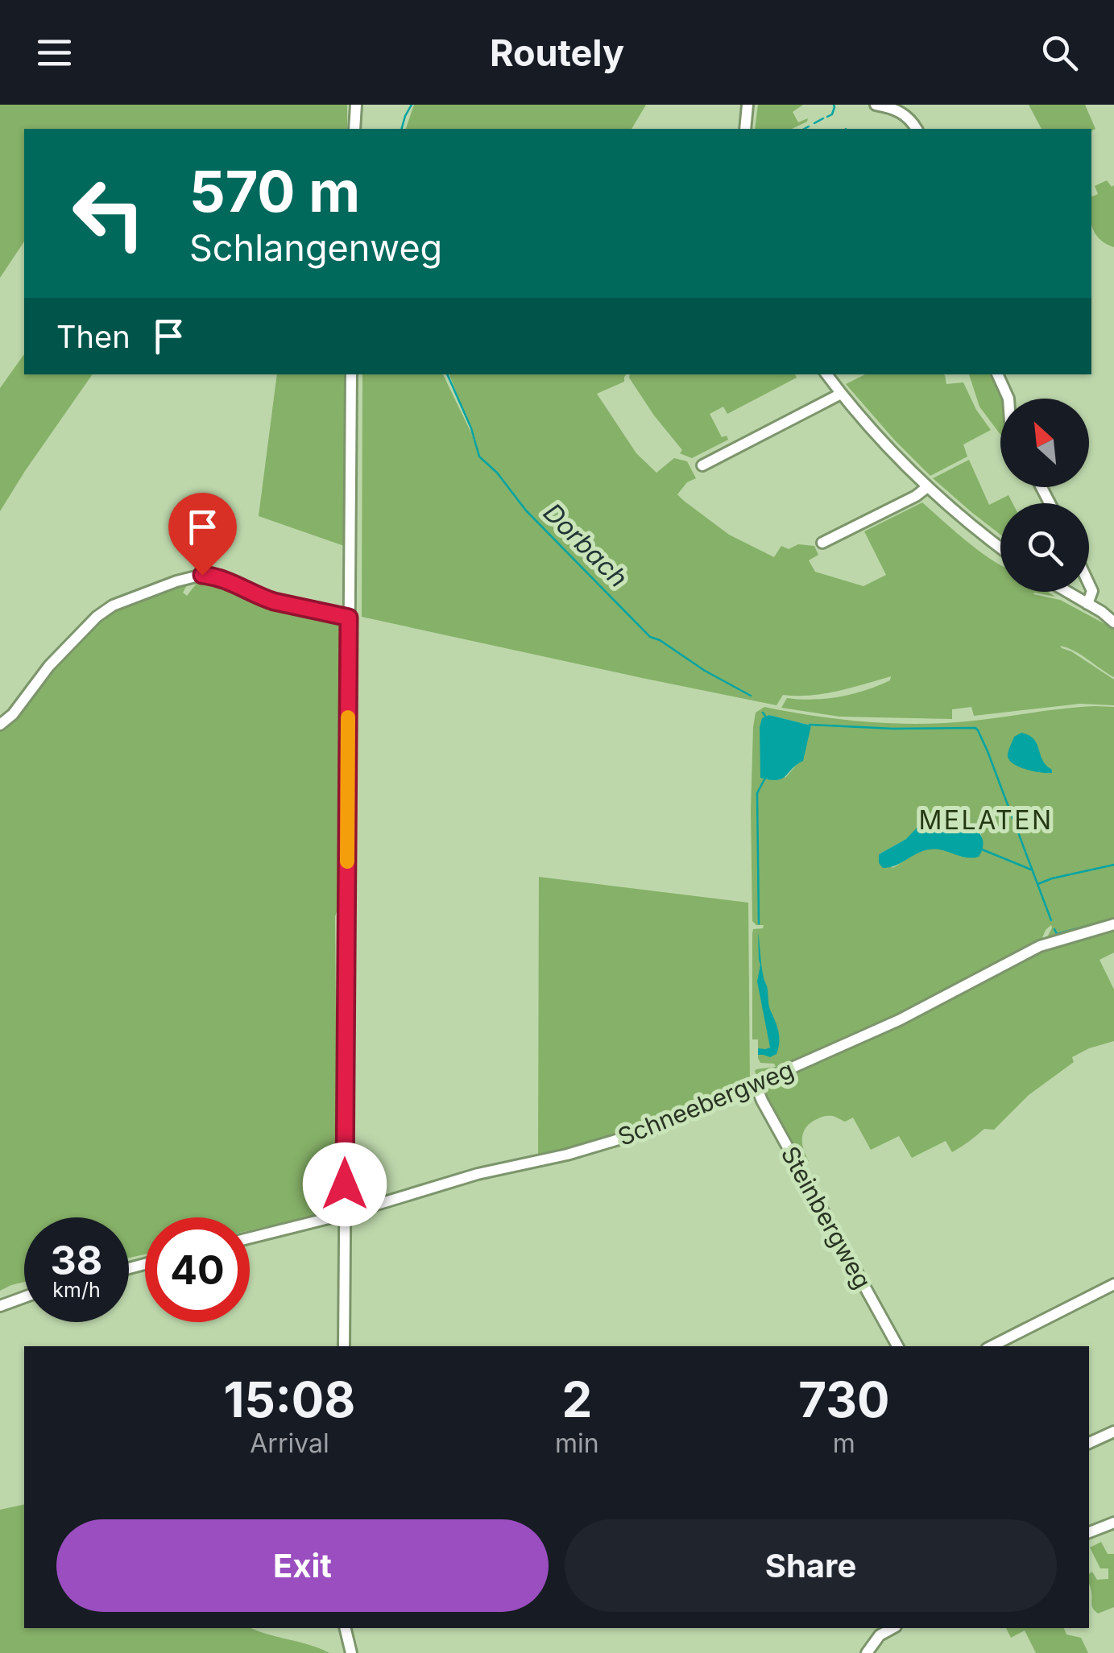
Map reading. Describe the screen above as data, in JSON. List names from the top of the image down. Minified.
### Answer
{"streets":{"street":["Schneebergweg","Steinbergweg"]},"crossings":[["Schneebergweg","Steinbergweg"]],"districts":["MELATEN"],"water":["Dorbach"],"north":"top left","page":{"header":"Routely","turn":["570 m","Schlangenweg"],"then":"Then","speed":"38 km/h","limit":"40","eta":["15:08","Arrival","2","min","730","m"],"buttons":["Exit","Share"]}}
